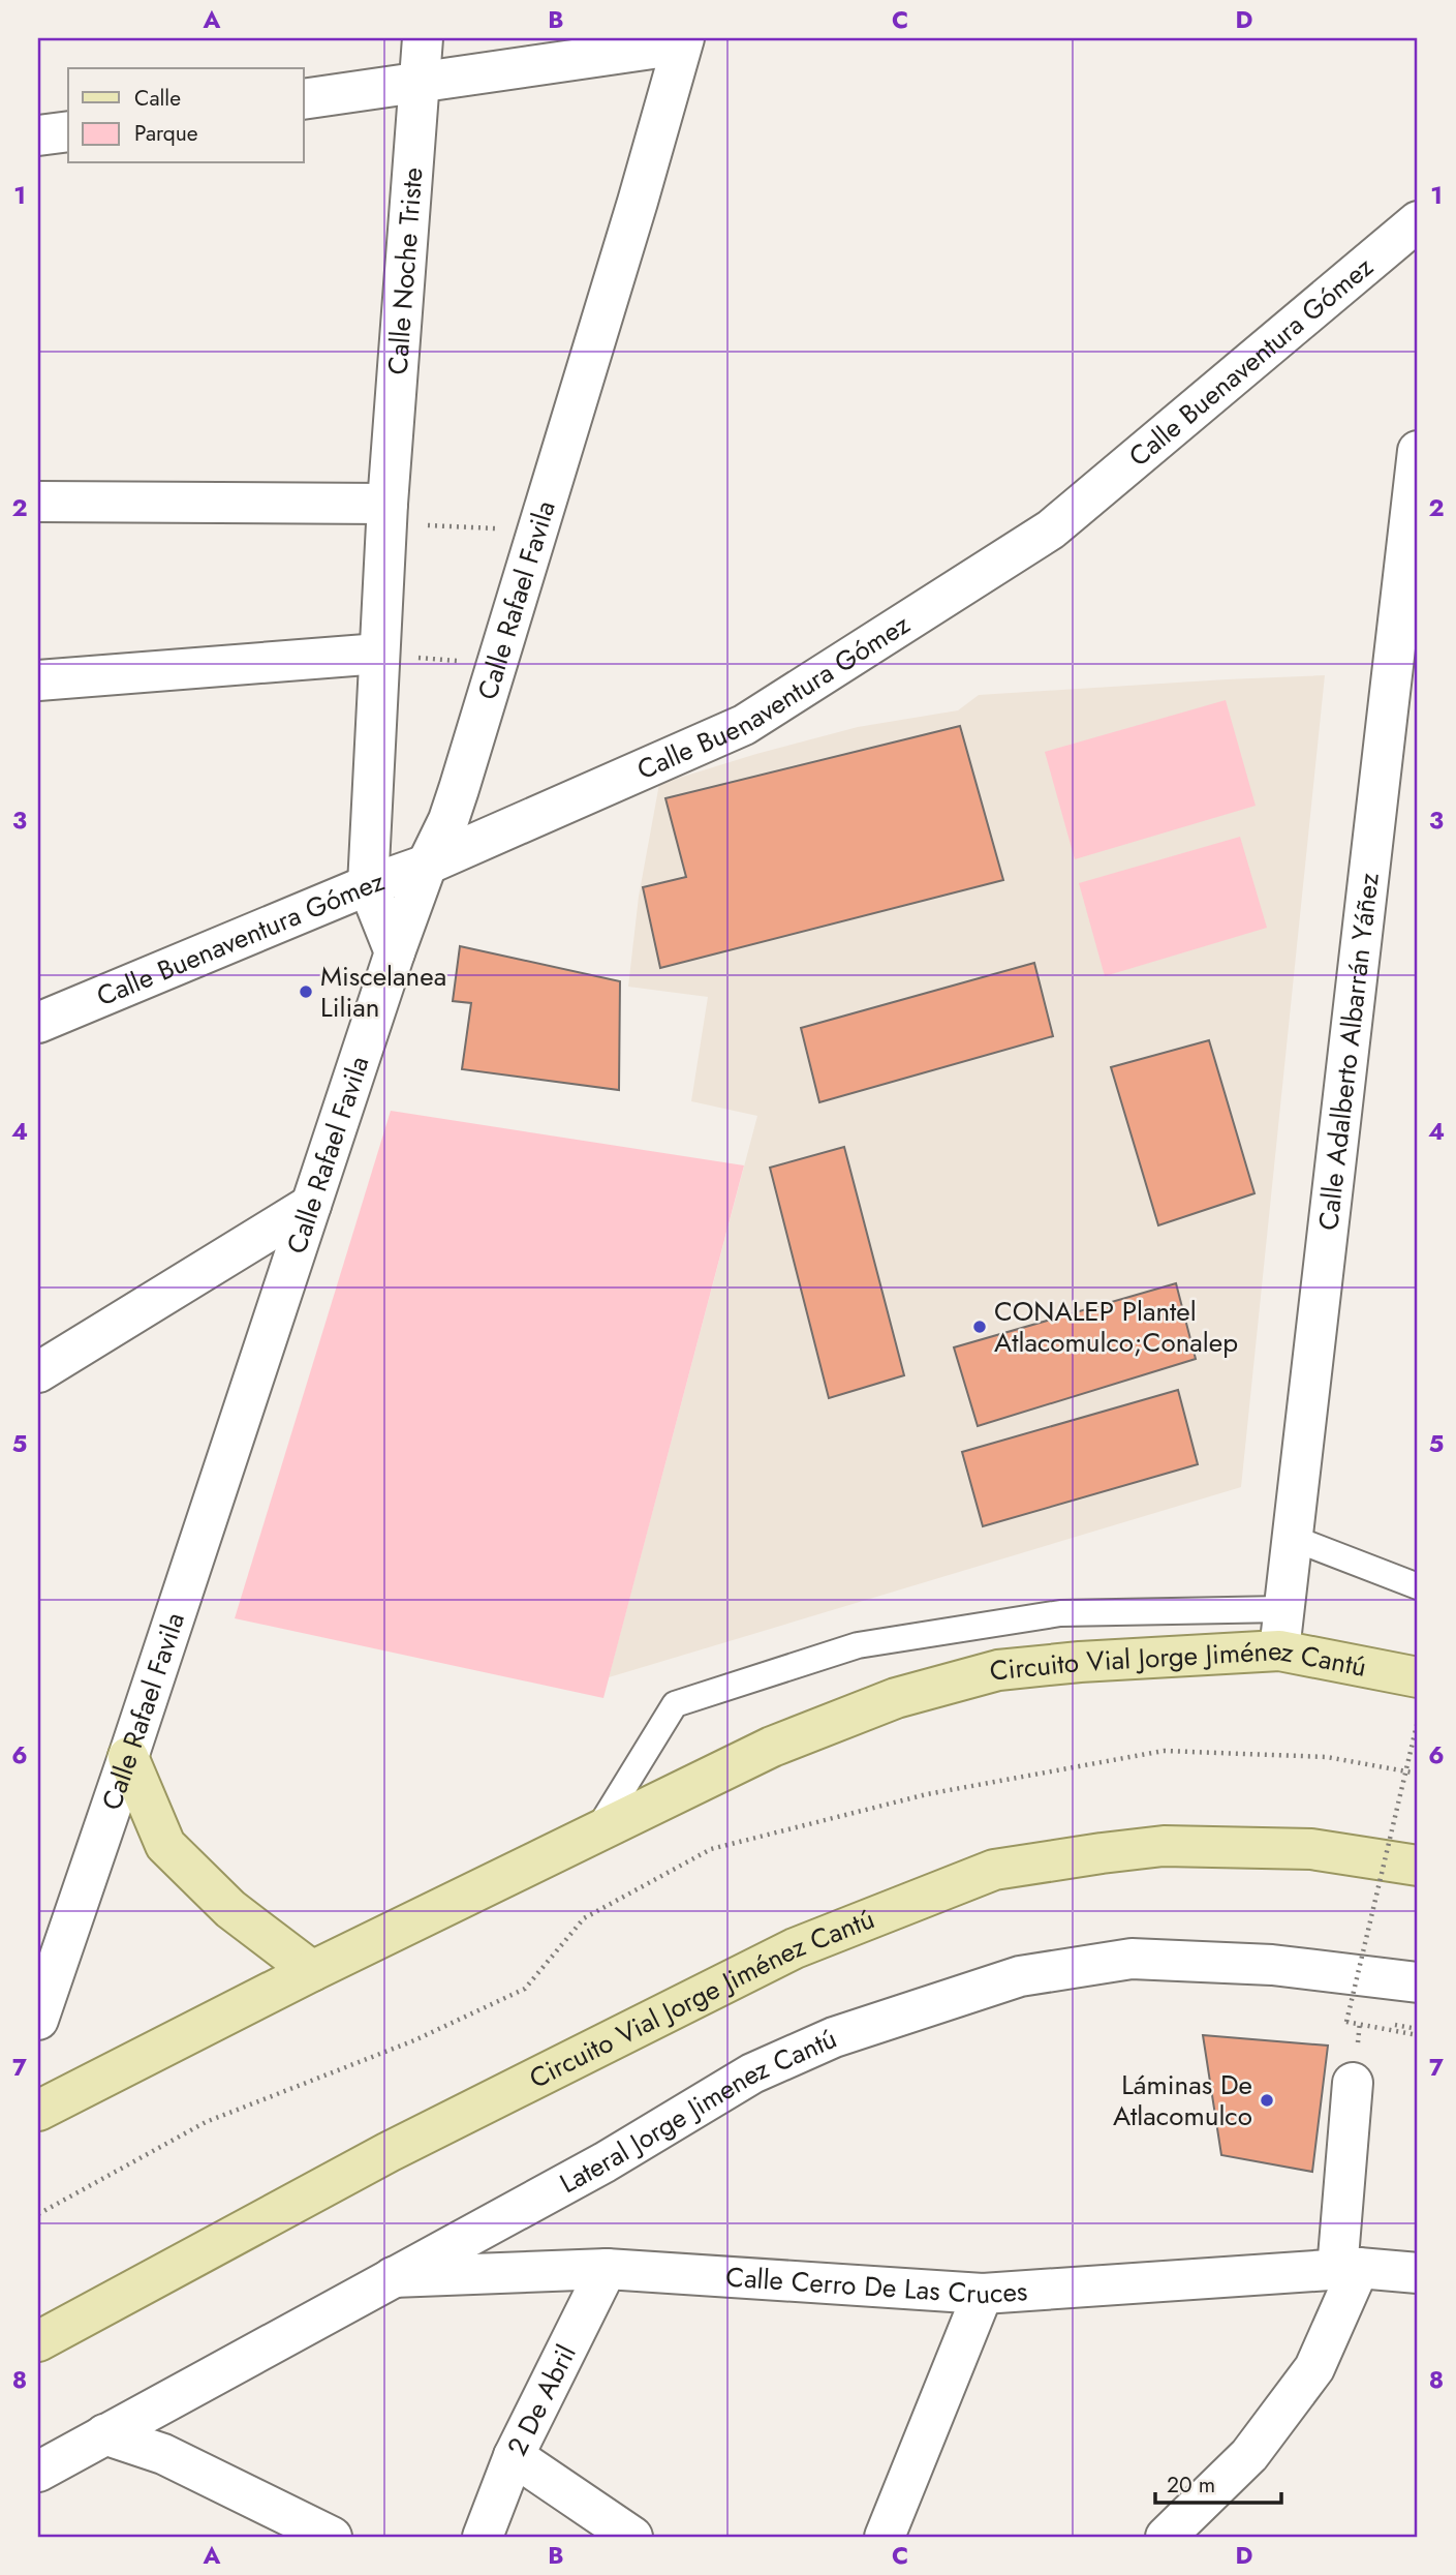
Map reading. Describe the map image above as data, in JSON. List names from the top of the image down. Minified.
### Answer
{"streets":{"main road":["Circuito Vial Jorge Jiménez Cantú"],"street":["Calle Noche Triste","Calle Buenaventura Gómez","Calle Rafael Favila","Calle Adalberto Albarrán Yáñez","Lateral Jorge Jimenez Cantú","Calle Cerro De Las Cruces","2 De Abril"]},"crossings":[["Calle Noche Triste","Calle Buenaventura Gómez"],["Calle Noche Triste","Calle Rafael Favila"],["Calle Buenaventura Gómez","Calle Rafael Favila"],["Calle Adalberto Albarrán Yáñez","Circuito Vial Jorge Jiménez Cantú"],["Lateral Jorge Jimenez Cantú","Calle Cerro De Las Cruces"],["Calle Cerro De Las Cruces","2 De Abril"]],"places":["Miscelanea Lilian","CONALEP Plantel Atlacomulco;Conalep","Láminas De Atlacomulco"],"legend":["Calle","Parque"],"scale_bar":"20 m","grid":{"columns":["A","B","C","D"],"rows":["1","2","3","4","5","6","7","8"]}}
